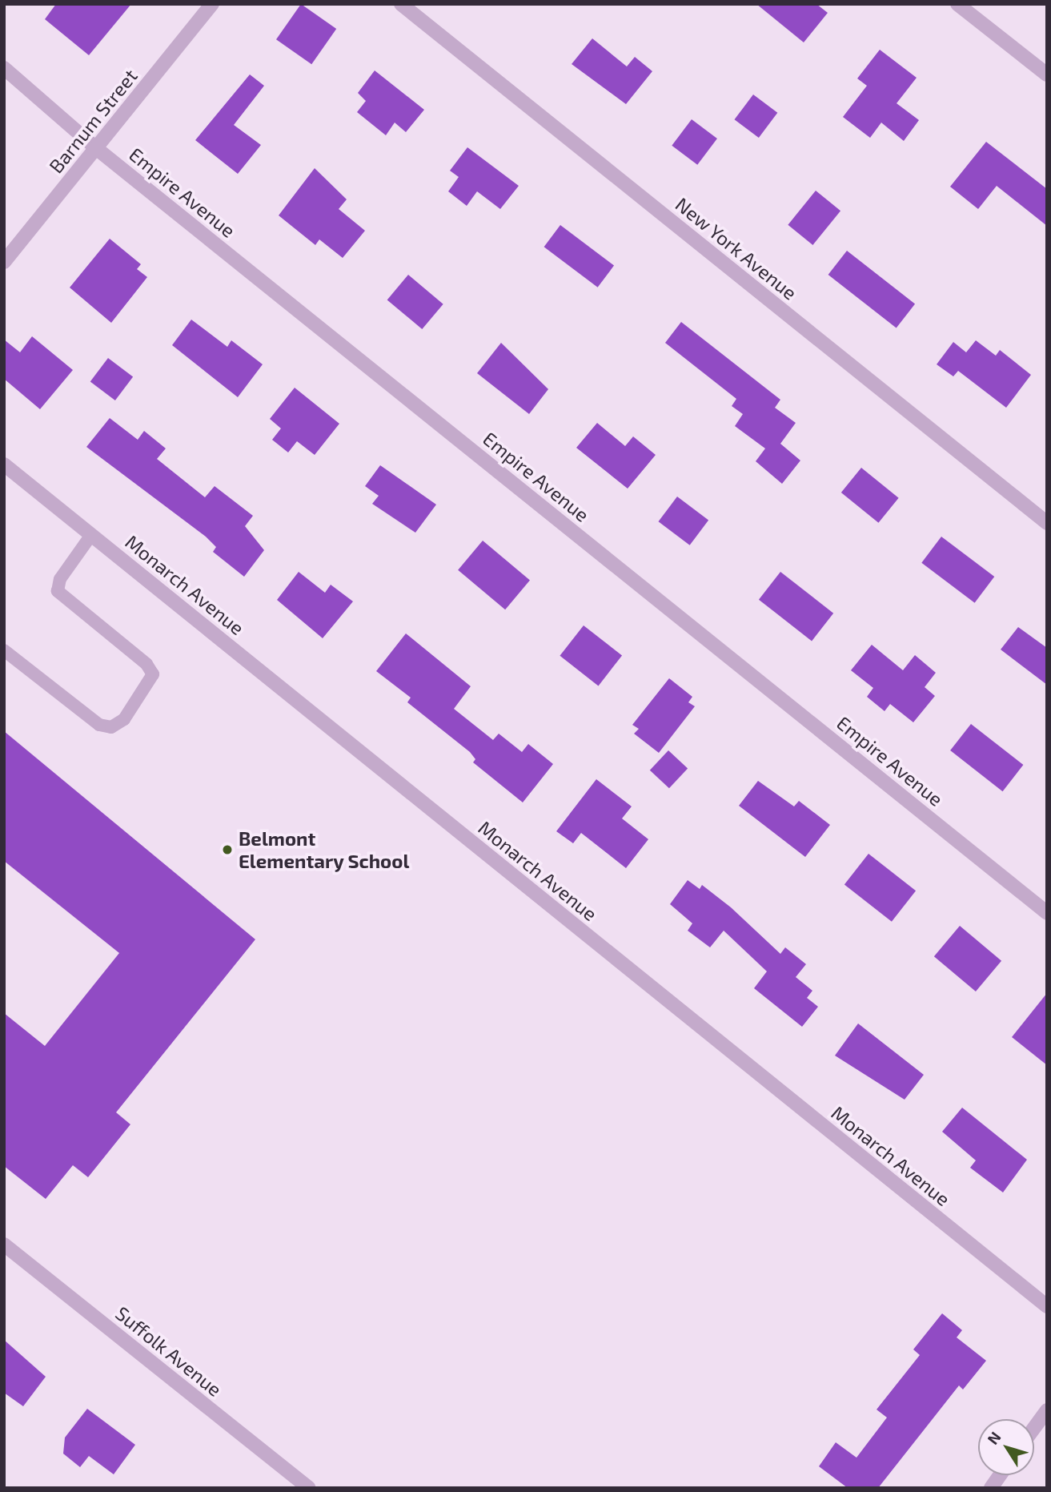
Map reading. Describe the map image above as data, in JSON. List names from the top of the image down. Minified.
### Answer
{"streets":{"street":["Barnum Street","Empire Avenue","New York Avenue","Monarch Avenue","Suffolk Avenue"]},"crossings":[["Barnum Street","Empire Avenue"]],"places":["Belmont Elementary School"],"north":"top left"}
